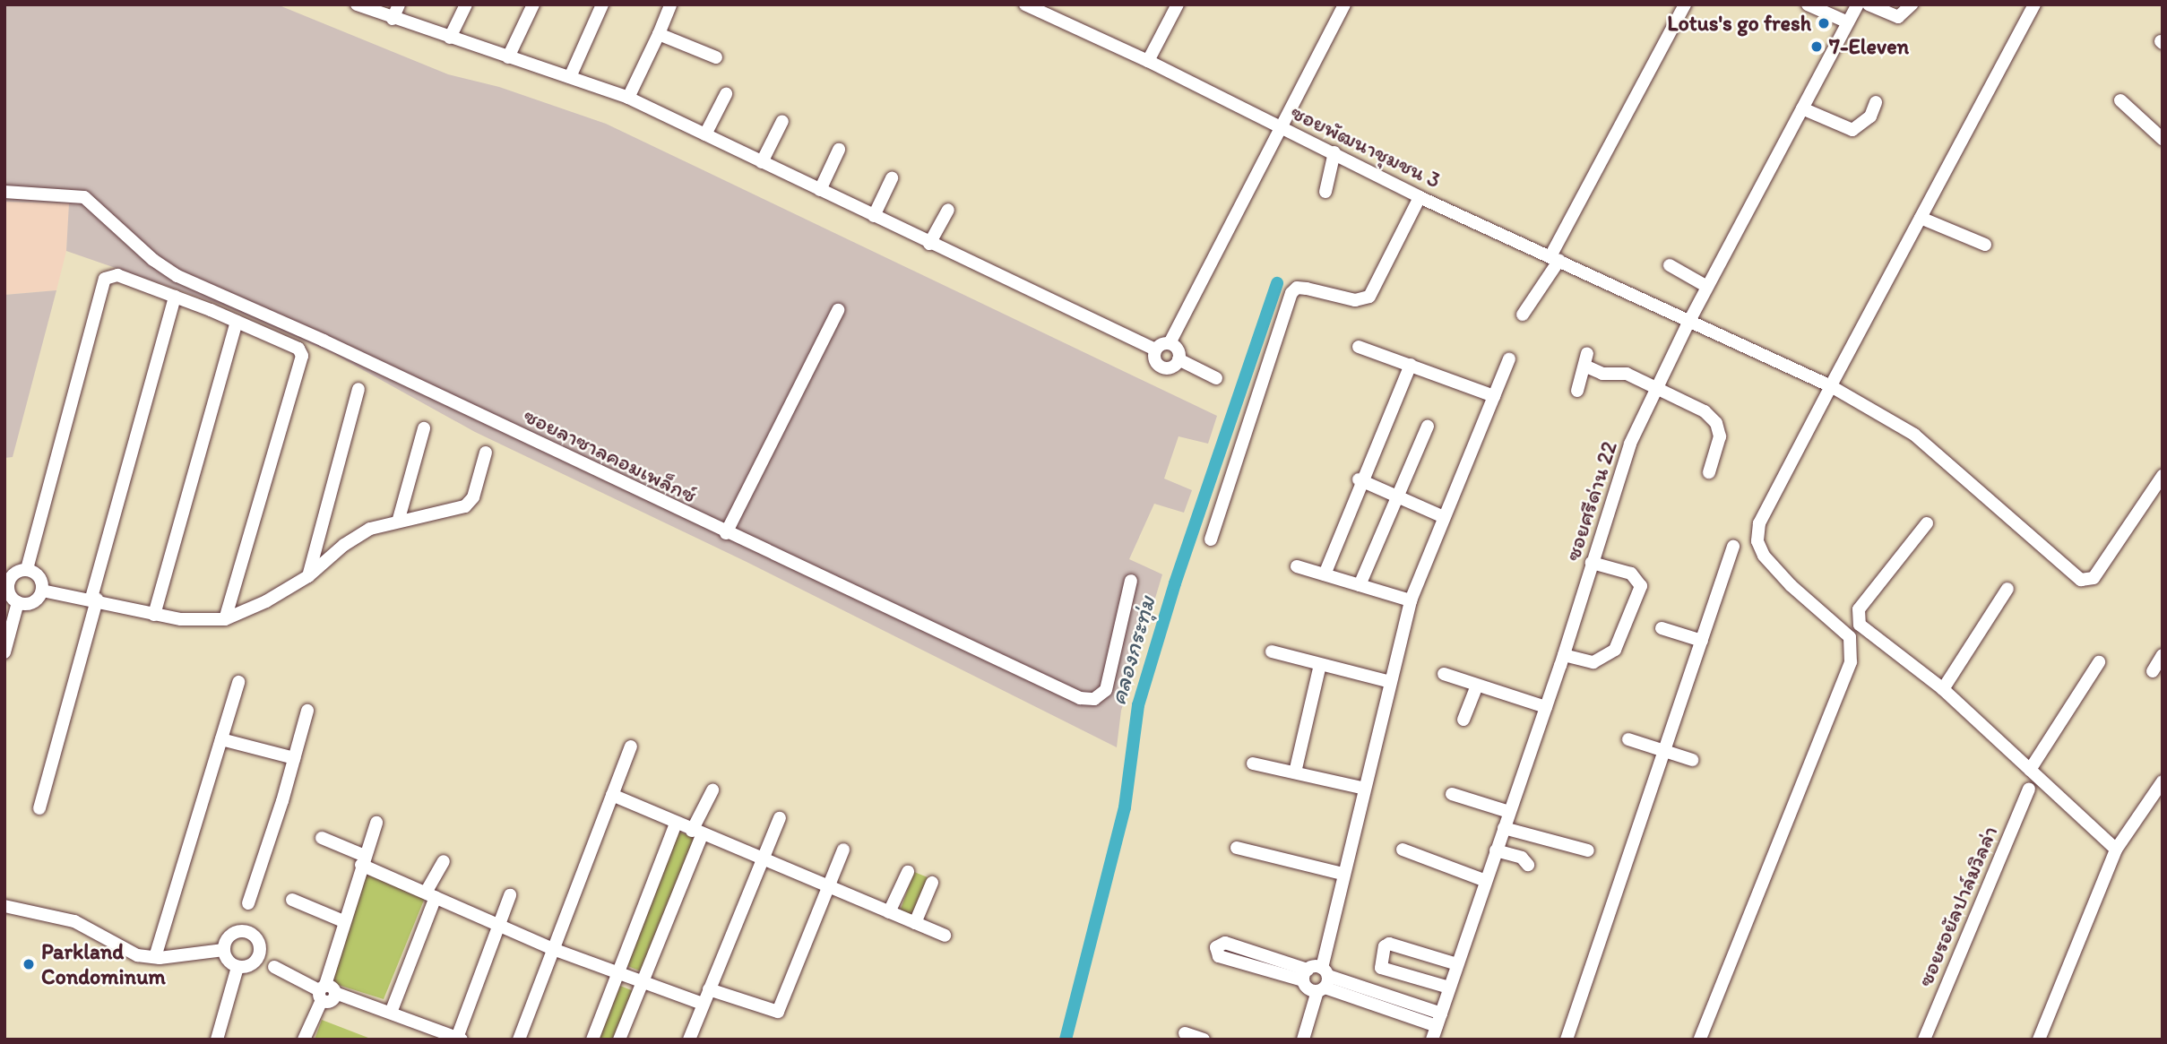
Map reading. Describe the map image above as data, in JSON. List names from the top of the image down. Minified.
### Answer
{"streets":{"street":["ซอยพัฒนาชุมชน 3","ซอยลาซาลคอมเพล็กซ์","ซอยศรีด่าน 22","ซอยรอยัลปาล์มวิลล่า"]},"crossings":[["ซอยพัฒนาชุมชน 3","ซอยศรีด่าน 22"]],"water":["คลองกระทุ่ม"],"places":["Lotus's go fresh","7-Eleven","Parkland Condominum"]}
